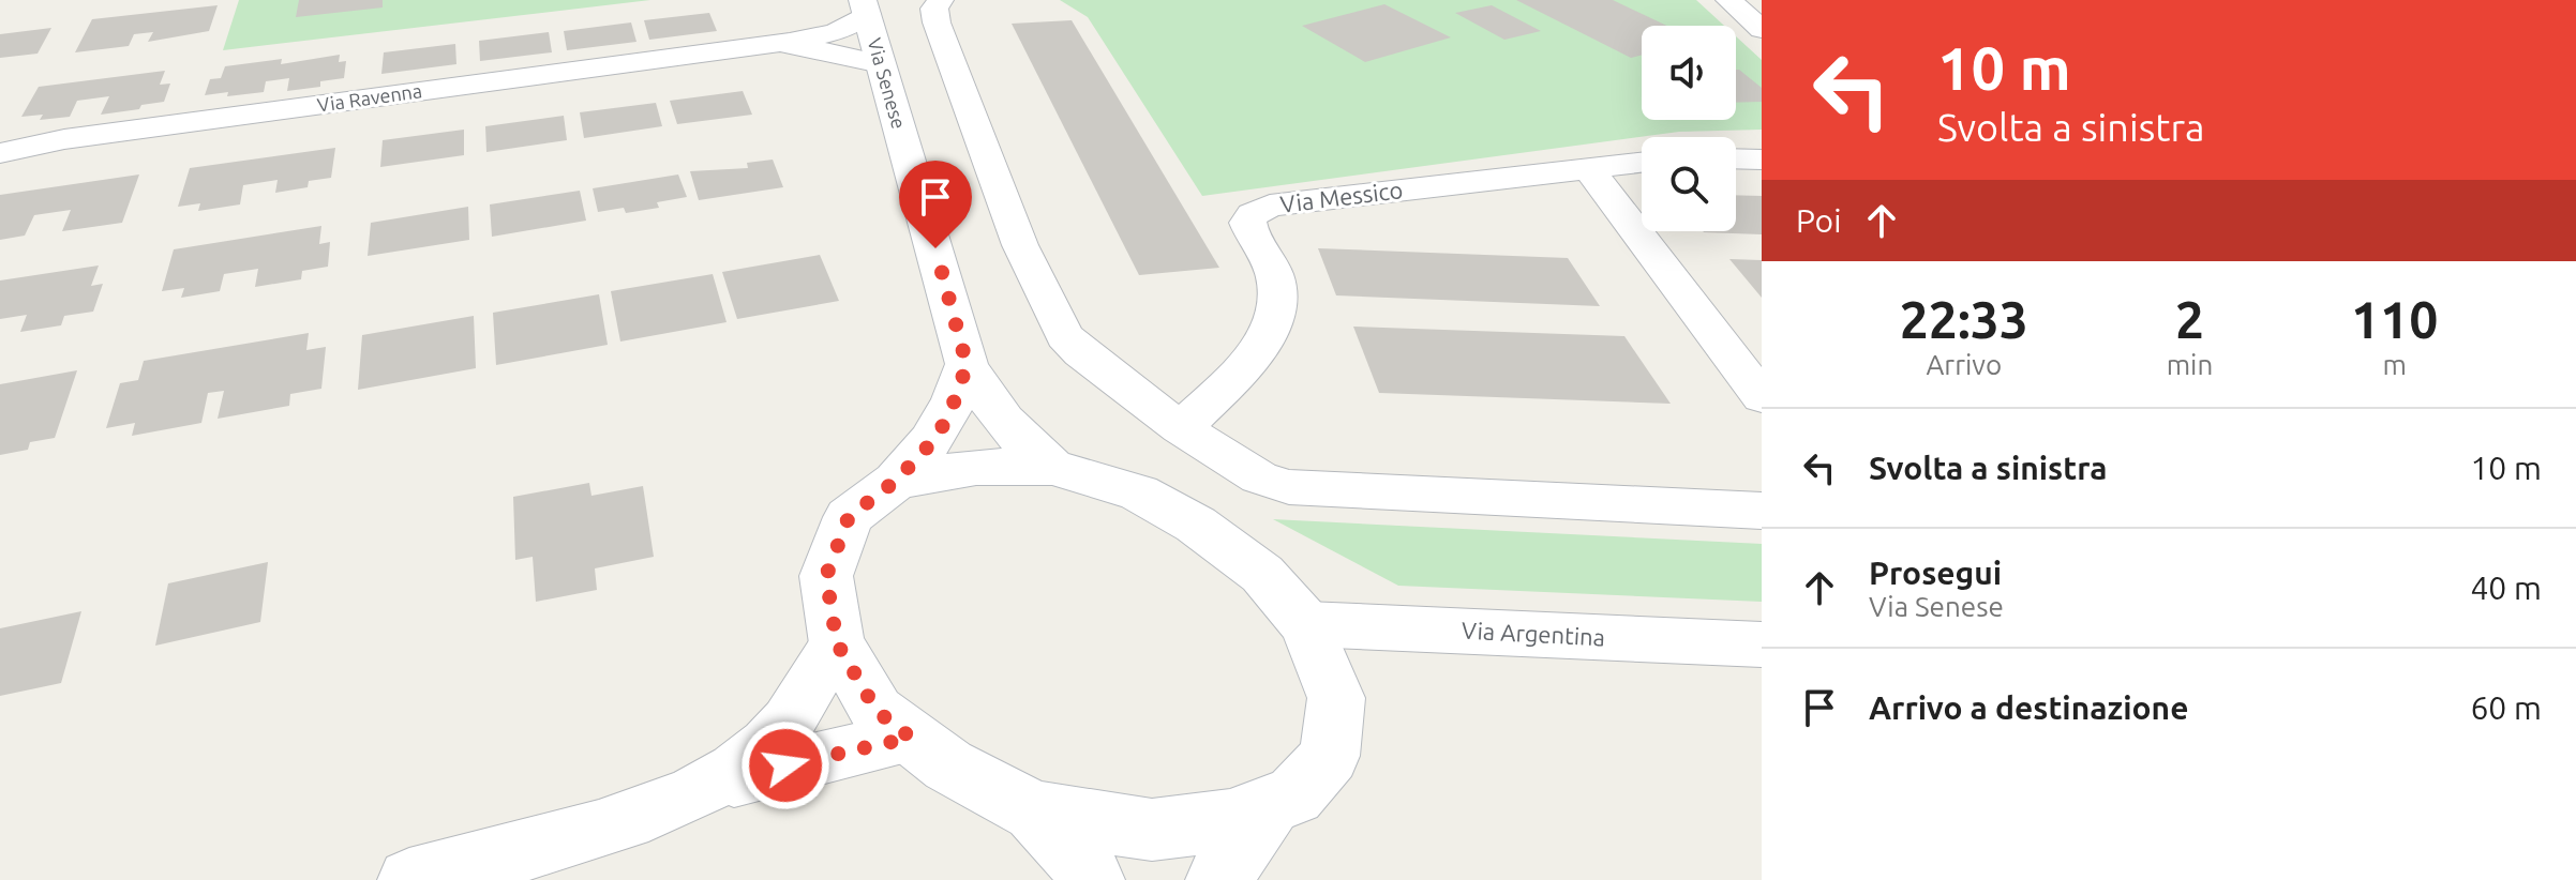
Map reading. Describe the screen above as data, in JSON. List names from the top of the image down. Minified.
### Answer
{"streets":{"main road":["Via Senese"],"street":["Via Ravenna","Via Messico","Via Argentina"]},"crossings":[["Via Senese","Via Ravenna"]],"page":{"turn":["10 m","Svolta a sinistra"],"then":"Poi","eta":["22:33","Arrivo","2","min","110","m"],"list":[{"name":"Svolta a sinistra","value":"10 m"},{"name":"Prosegui","note":"Via Senese","value":"40 m"},{"name":"Arrivo a destinazione","value":"60 m"}]}}
